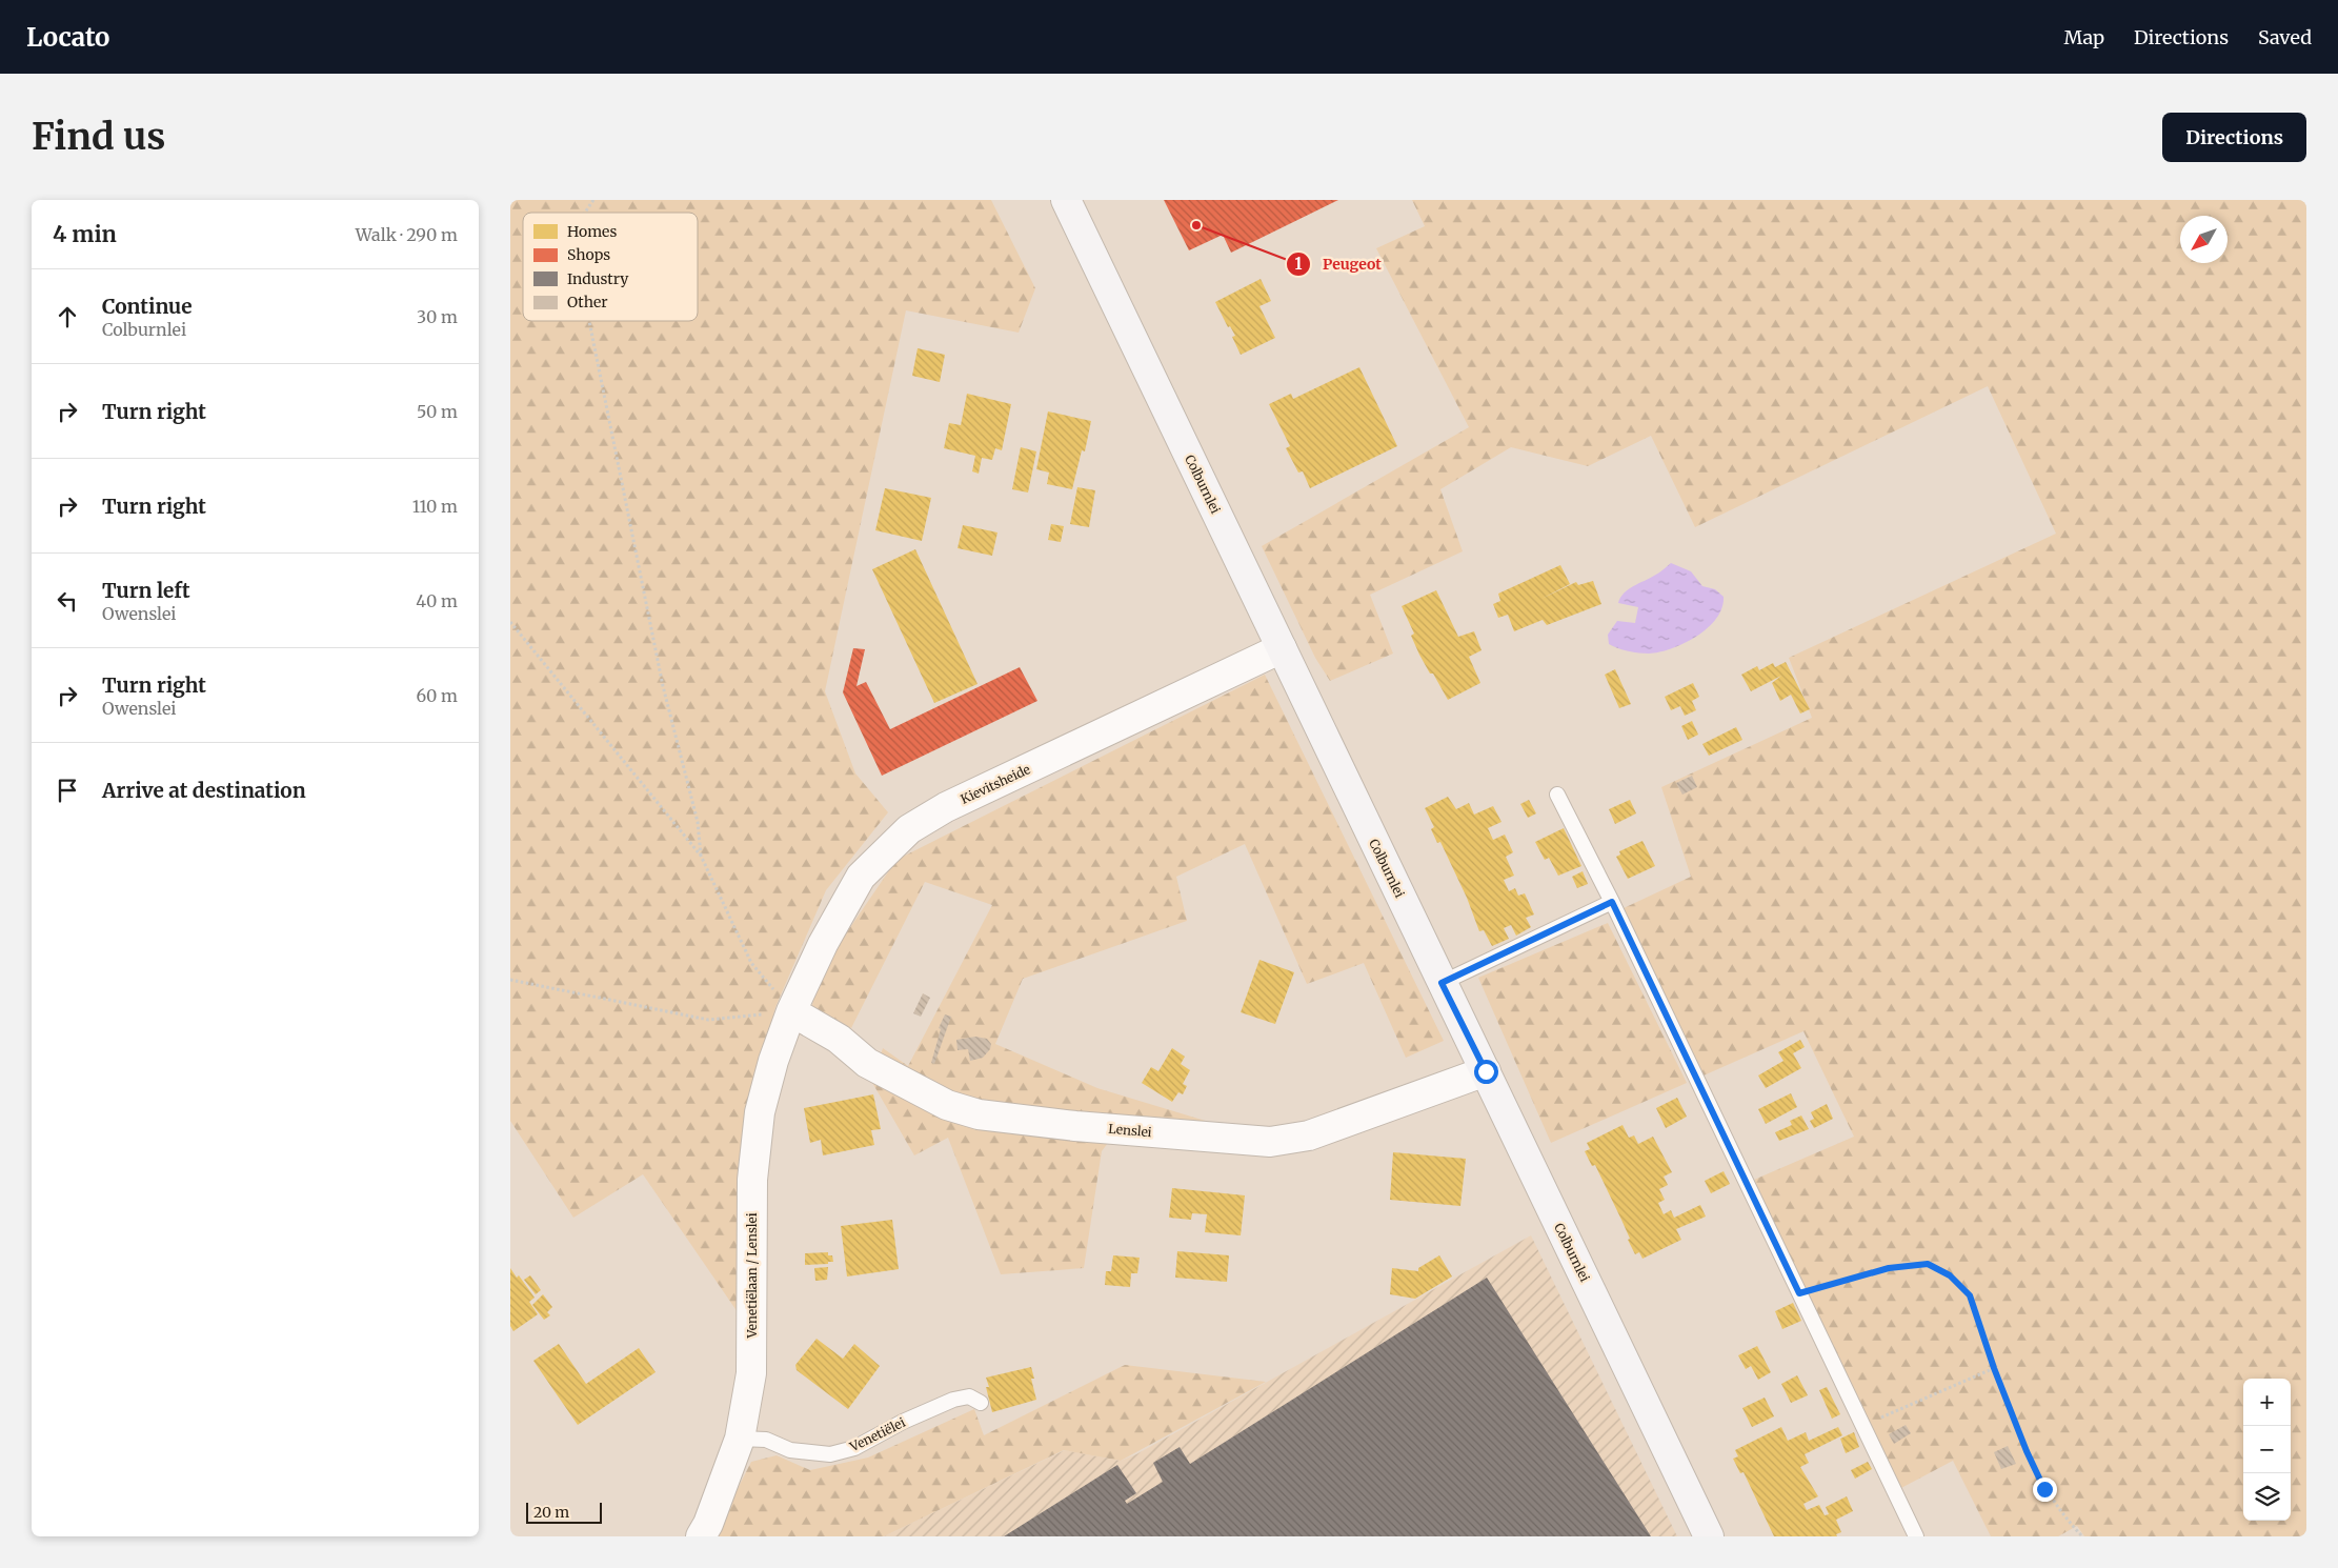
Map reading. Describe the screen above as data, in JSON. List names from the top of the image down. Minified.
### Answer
{"streets":{"street":["Colburnlei","Kievitsheide","Lenslei","Venetiëlaan / Lenslei"],"lane":["Venetiëlei"]},"crossings":[["Colburnlei","Kievitsheide"],["Colburnlei","Lenslei"],["Kievitsheide","Lenslei"],["Kievitsheide","Venetiëlaan / Lenslei"],["Lenslei","Venetiëlaan / Lenslei"],["Venetiëlaan / Lenslei","Venetiëlei"]],"places":["Peugeot"],"legend":["Homes","Shops","Industry","Other"],"scale_bar":"20 m","north":"bottom left","page":{"header":"Locato","nav":["Map","Directions","Saved"],"buttons":"Directions","title":"Find us","heading":["4 min","Walk · 290 m"],"list":[["Continue","Colburnlei","30 m"],["Turn right","50 m"],["Turn right","110 m"],["Turn left","Owenslei","40 m"],["Turn right","Owenslei","60 m"],"Arrive at destination"],"map_buttons":["+","−"],"scale":"20 m"}}
